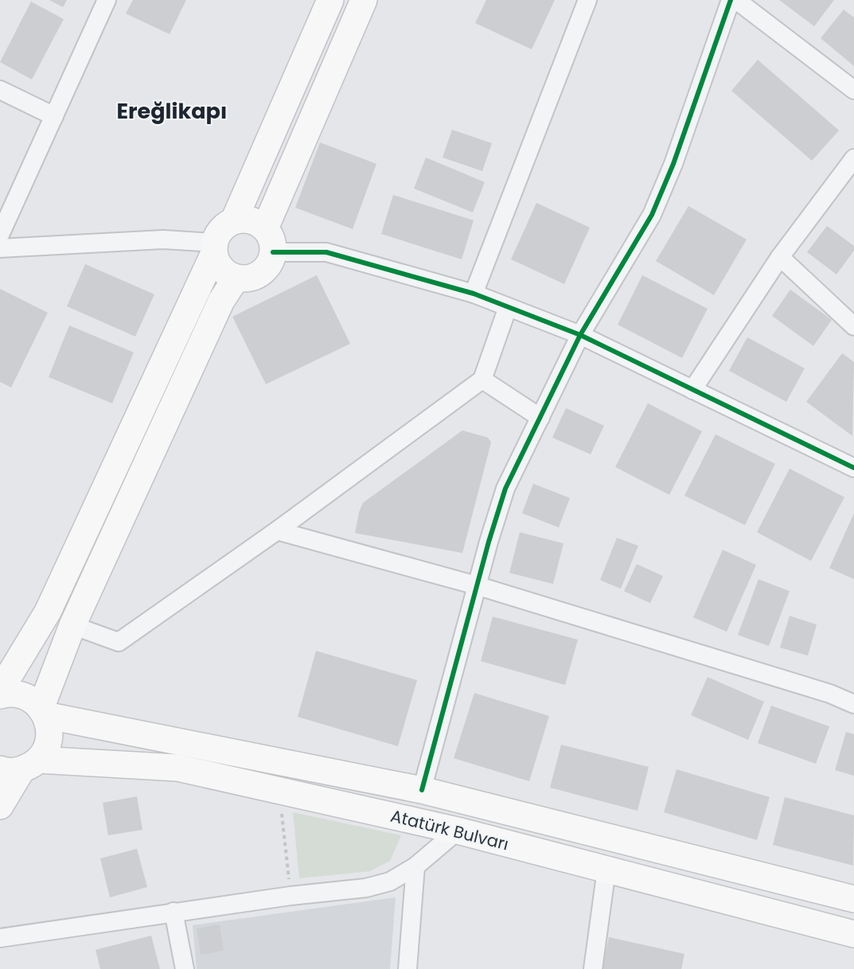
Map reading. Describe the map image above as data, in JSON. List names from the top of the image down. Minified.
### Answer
{"streets":{"main road":["Atatürk Bulvarı"]},"districts":["Ereğlikapı"]}
